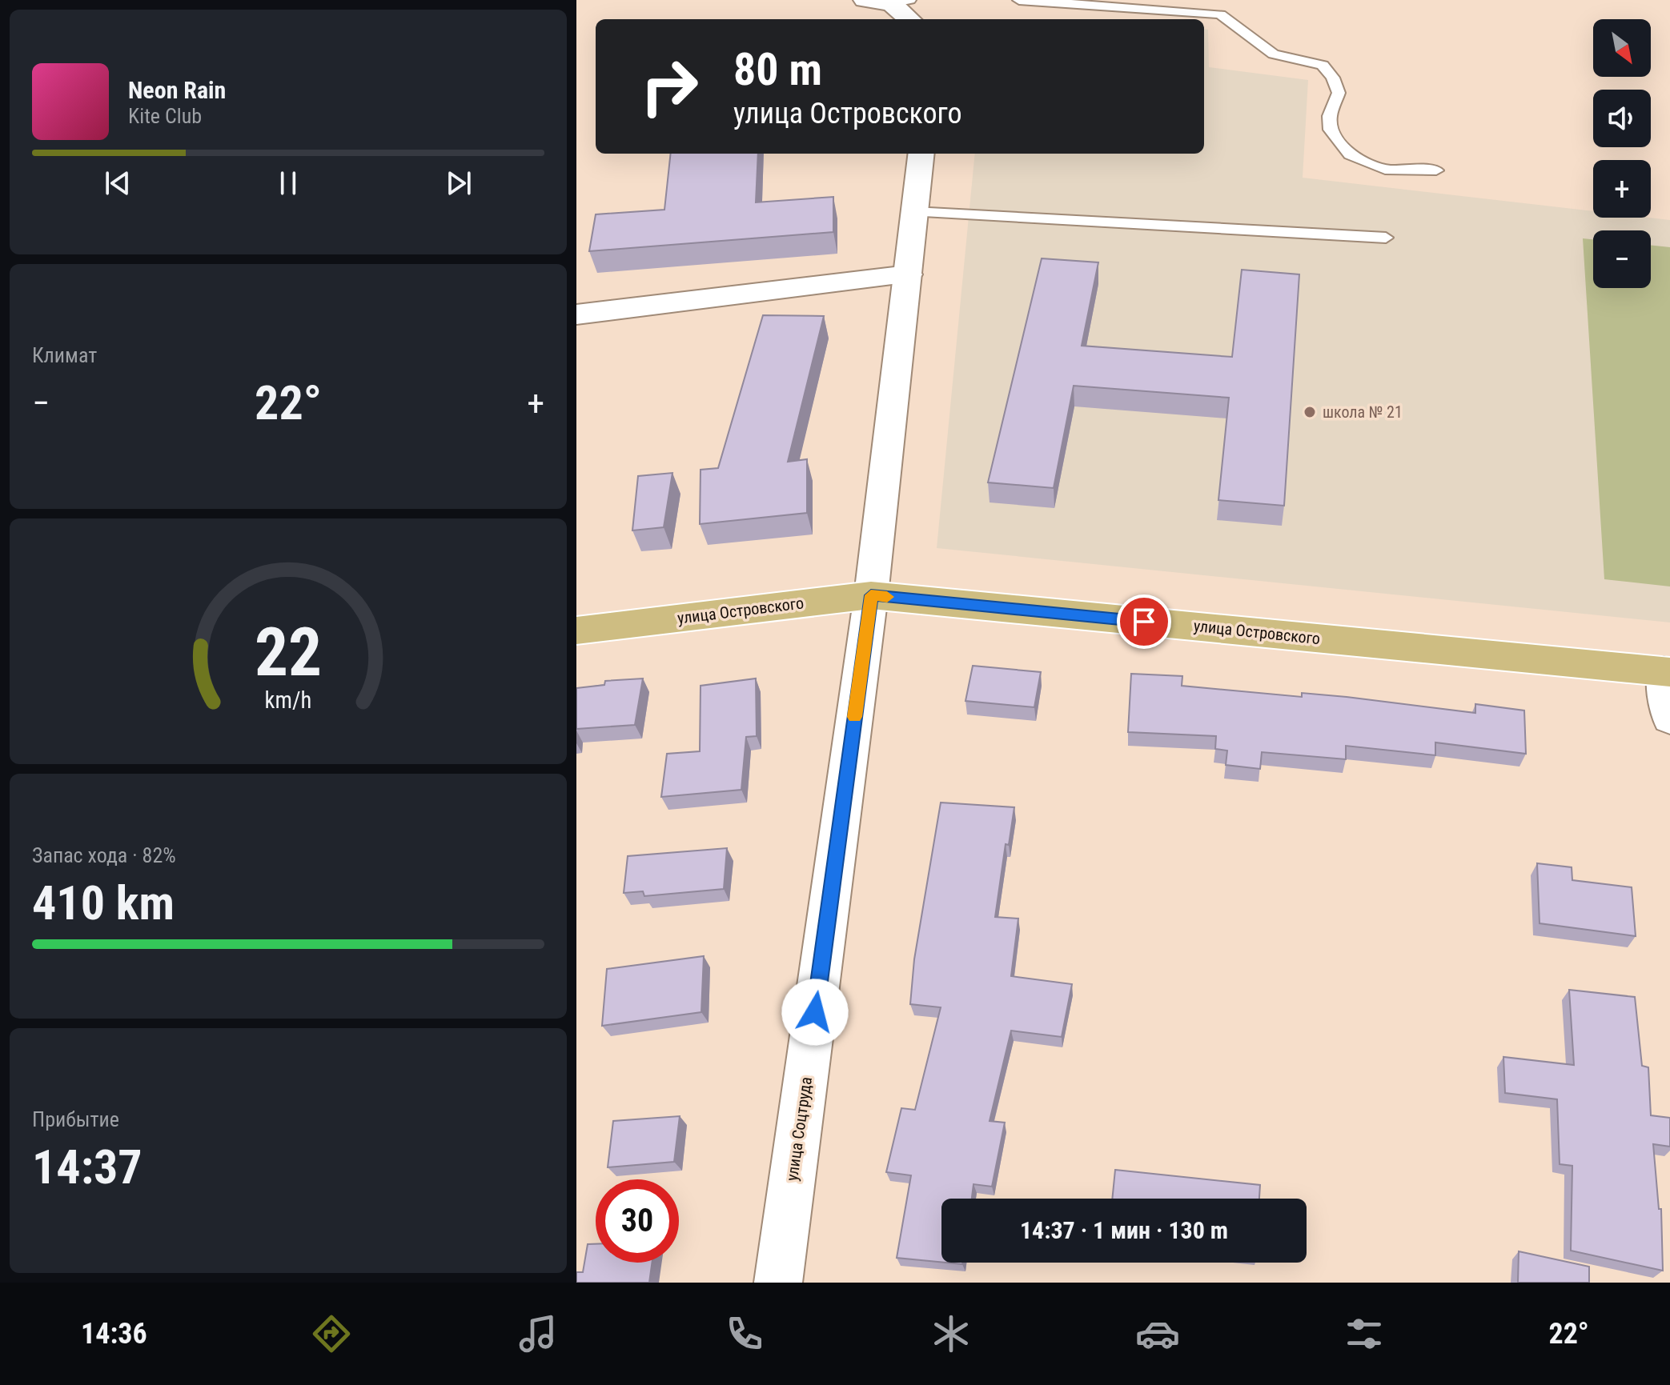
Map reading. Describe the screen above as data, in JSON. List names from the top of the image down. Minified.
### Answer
{"streets":{"main road":["улица Островского"],"street":["улица Соцтруда"]},"crossings":[["улица Островского","улица Соцтруда"]],"places":["школа № 21"],"north":"bottom right","page":{"map_buttons":["+","−"],"turn":["80 m","улица Островского"],"song":["Neon Rain","Kite Club"],"tile":["Климат",["Запас хода · 82%","410 km"],["Прибытие","14:37"]],"heat":["−","22°","+"],"limit":"30","trip":"14:37 · 1 мин · 130 m","tabs":["14:36","22°"],"gauge":["22","km/h"]}}
